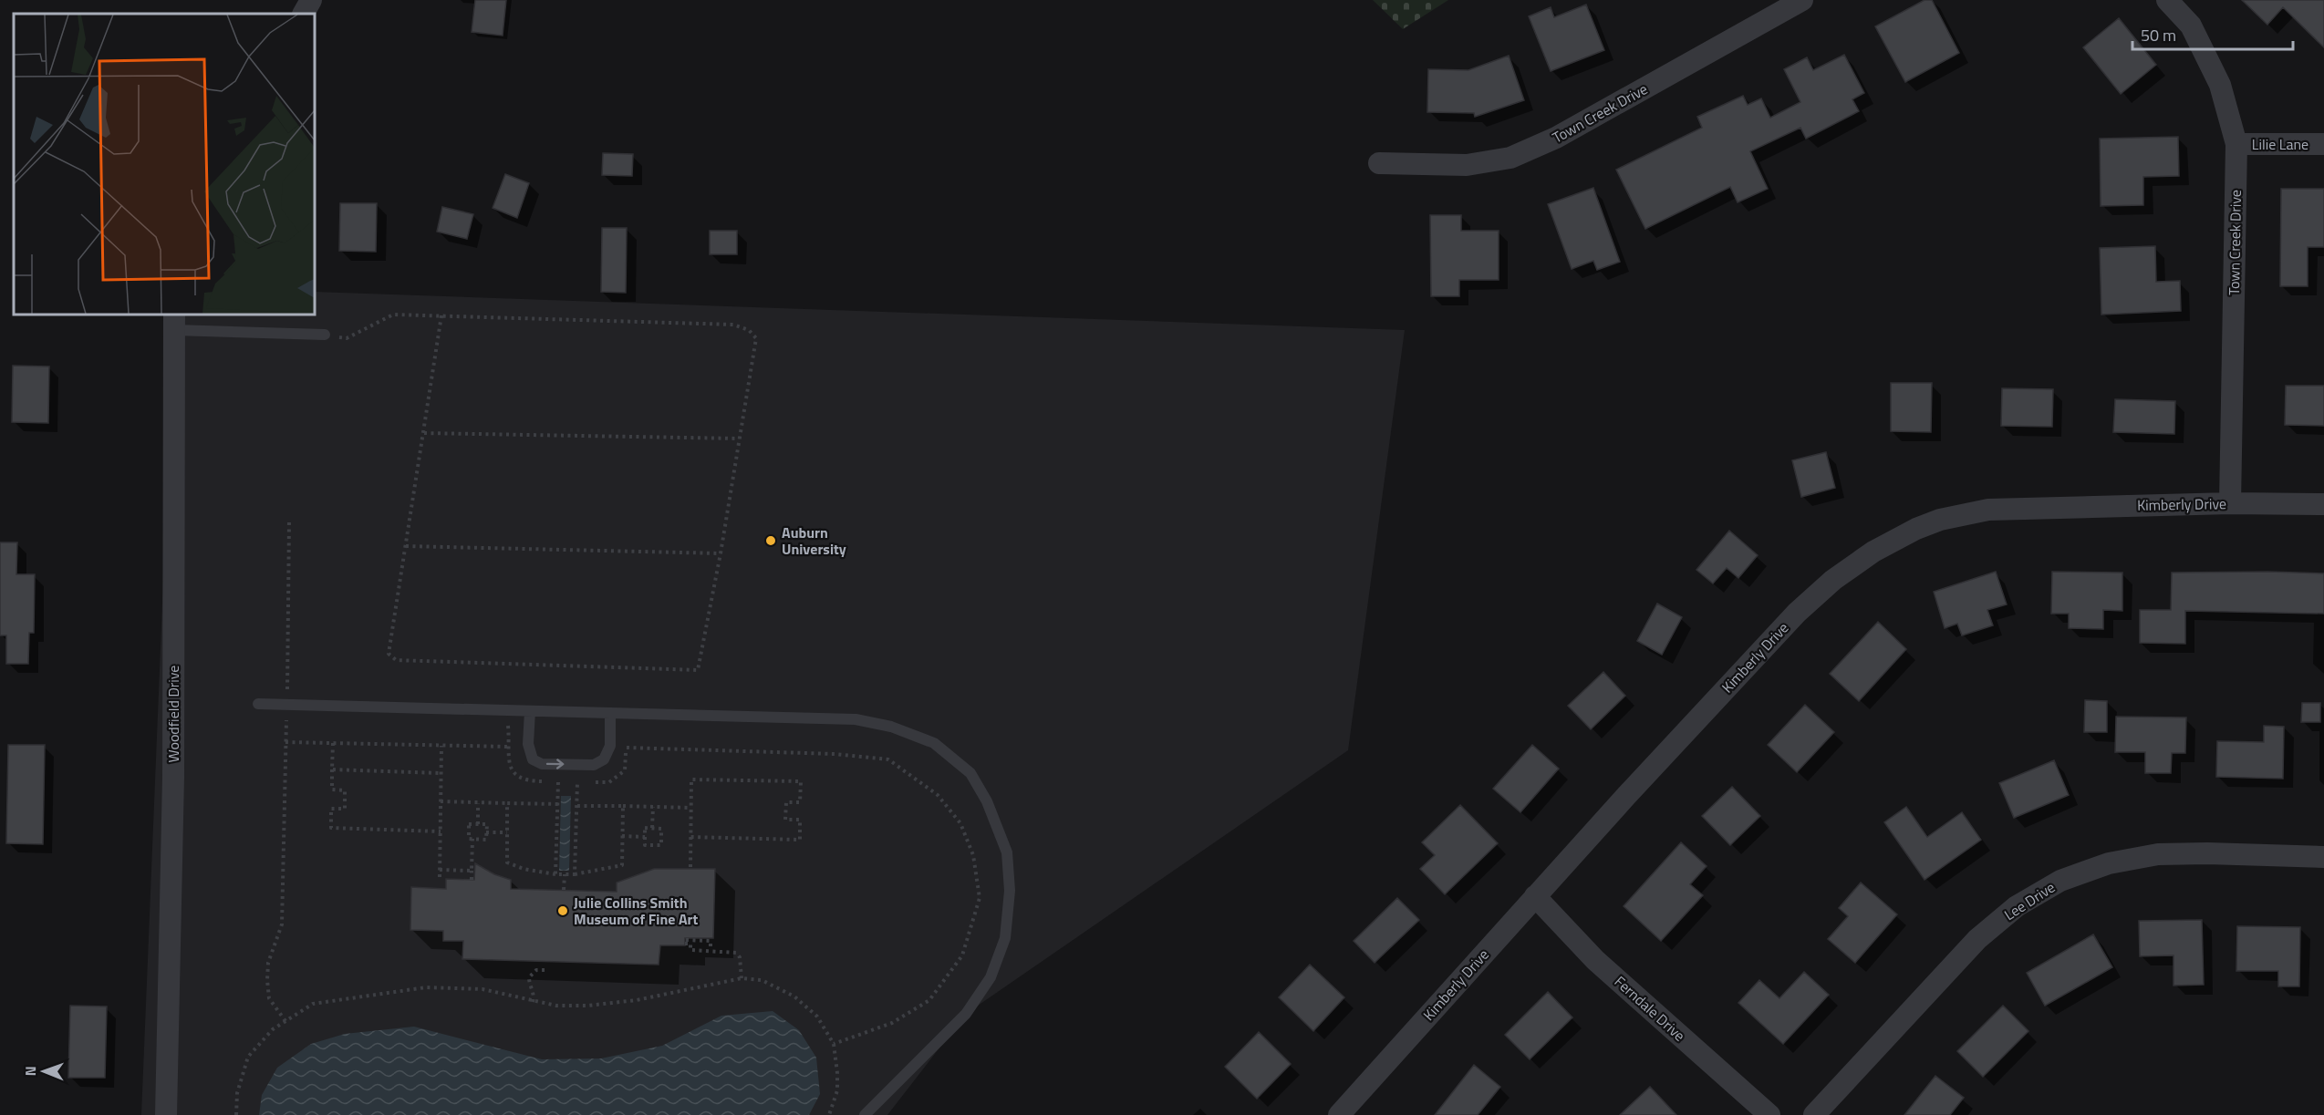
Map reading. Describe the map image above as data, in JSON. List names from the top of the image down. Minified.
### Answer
{"streets":{"street":["Town Creek Drive","Lilie Lane","Kimberly Drive","Woodfield Drive","Lee Drive","Ferndale Drive"]},"crossings":[["Town Creek Drive","Lilie Lane"],["Town Creek Drive","Kimberly Drive"],["Kimberly Drive","Ferndale Drive"]],"places":["Auburn University","Julie Collins Smith Museum of Fine Art"],"scale_bar":"50 m","north":"left"}
